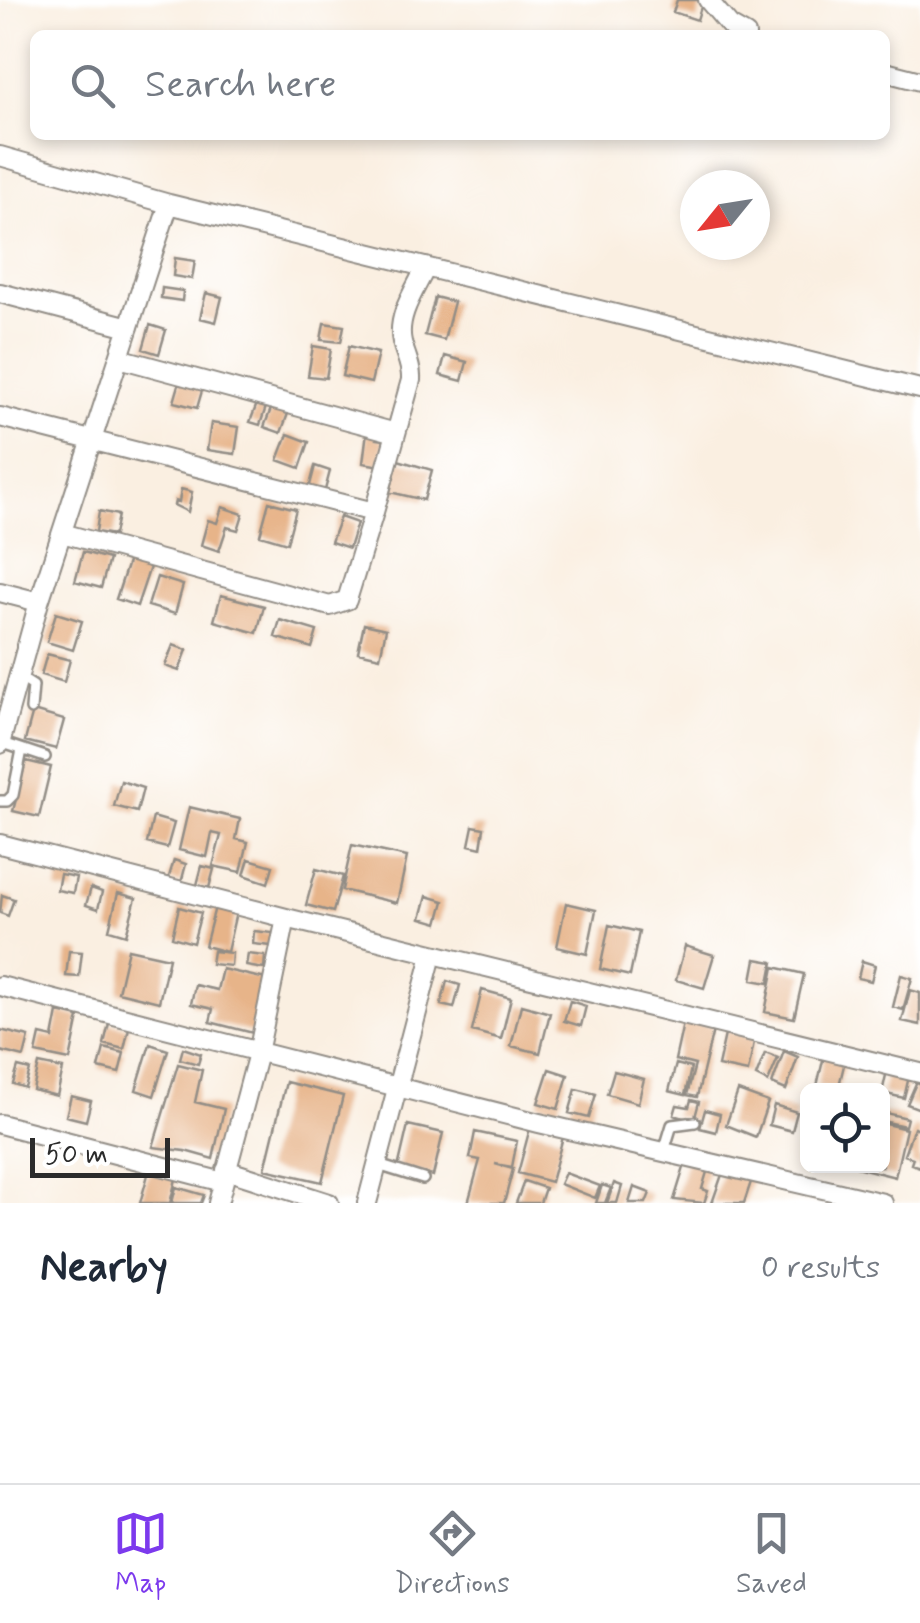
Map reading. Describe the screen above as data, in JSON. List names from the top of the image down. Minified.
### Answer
{"scale_bar":"50 m","north":"bottom left","page":{"search":"Search here","scale":"50 m","heading":["Nearby","0 results"],"nav":["Map","Directions","Saved"]}}
